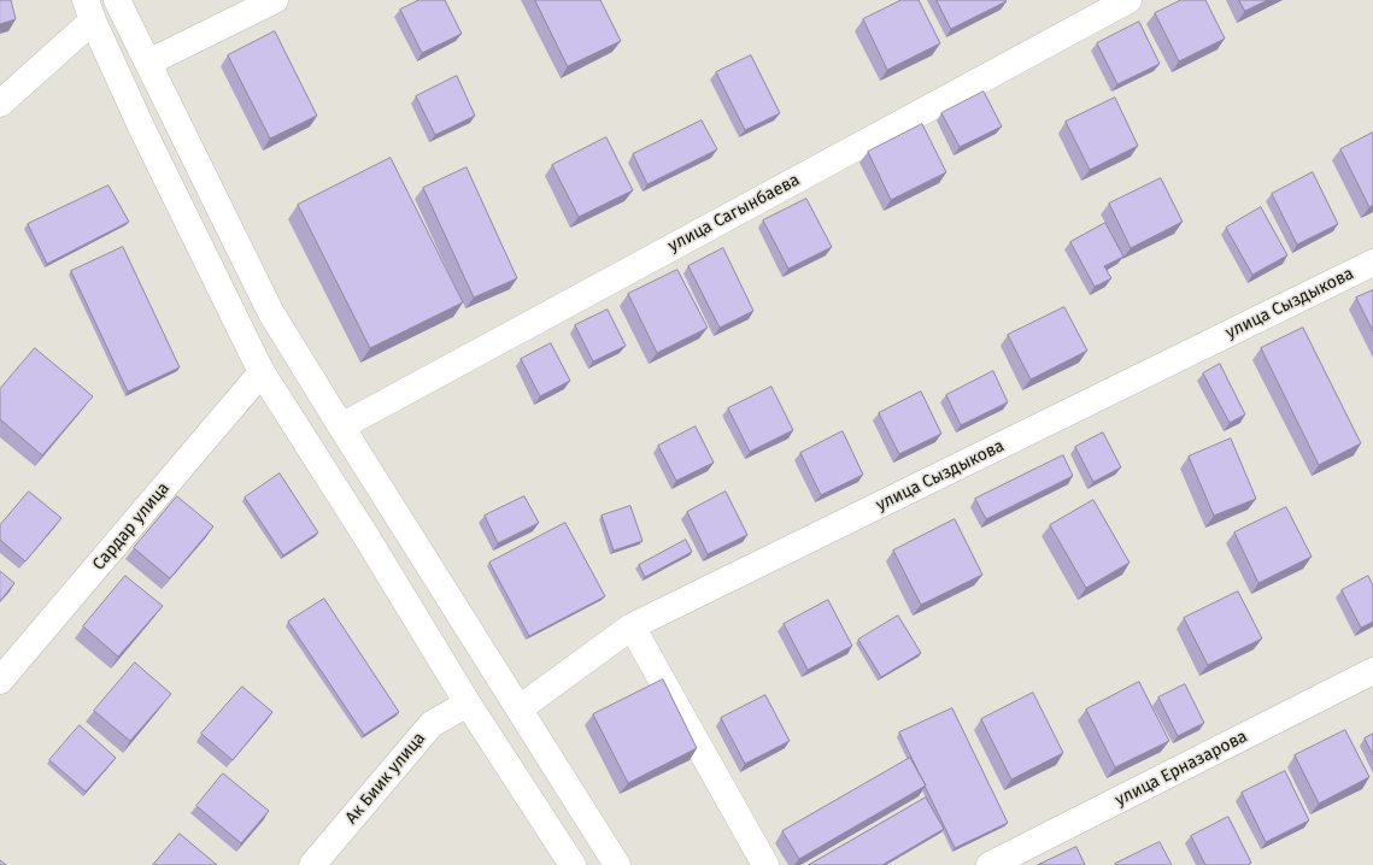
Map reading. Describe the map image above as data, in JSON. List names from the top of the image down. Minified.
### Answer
{"streets":{"main road":["улица Сагынбаева","улица Сыздыкова","Сардар улица","улица Ерназарова","Ак Биик улица"]}}
